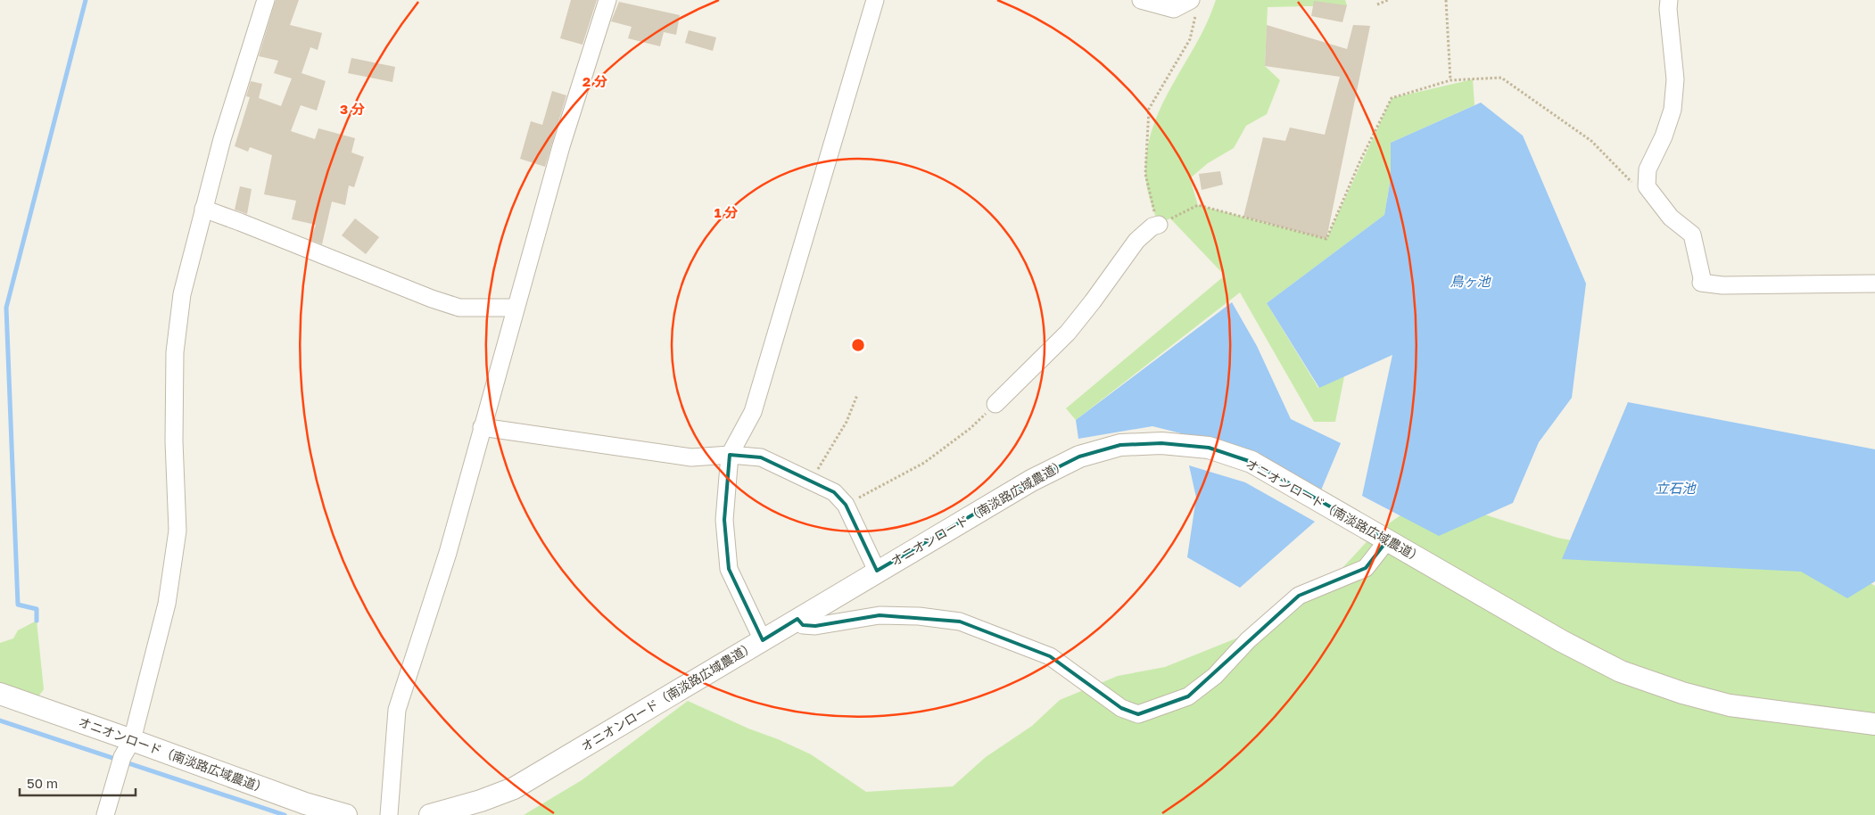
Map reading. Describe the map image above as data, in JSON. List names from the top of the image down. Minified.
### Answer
{"streets":{"street":["オニオンロード（南淡路広域農道）"]},"water":["鳥ヶ池","立石池"],"scale_bar":"50 m","rings":["2 分","3 分","1 分"]}
